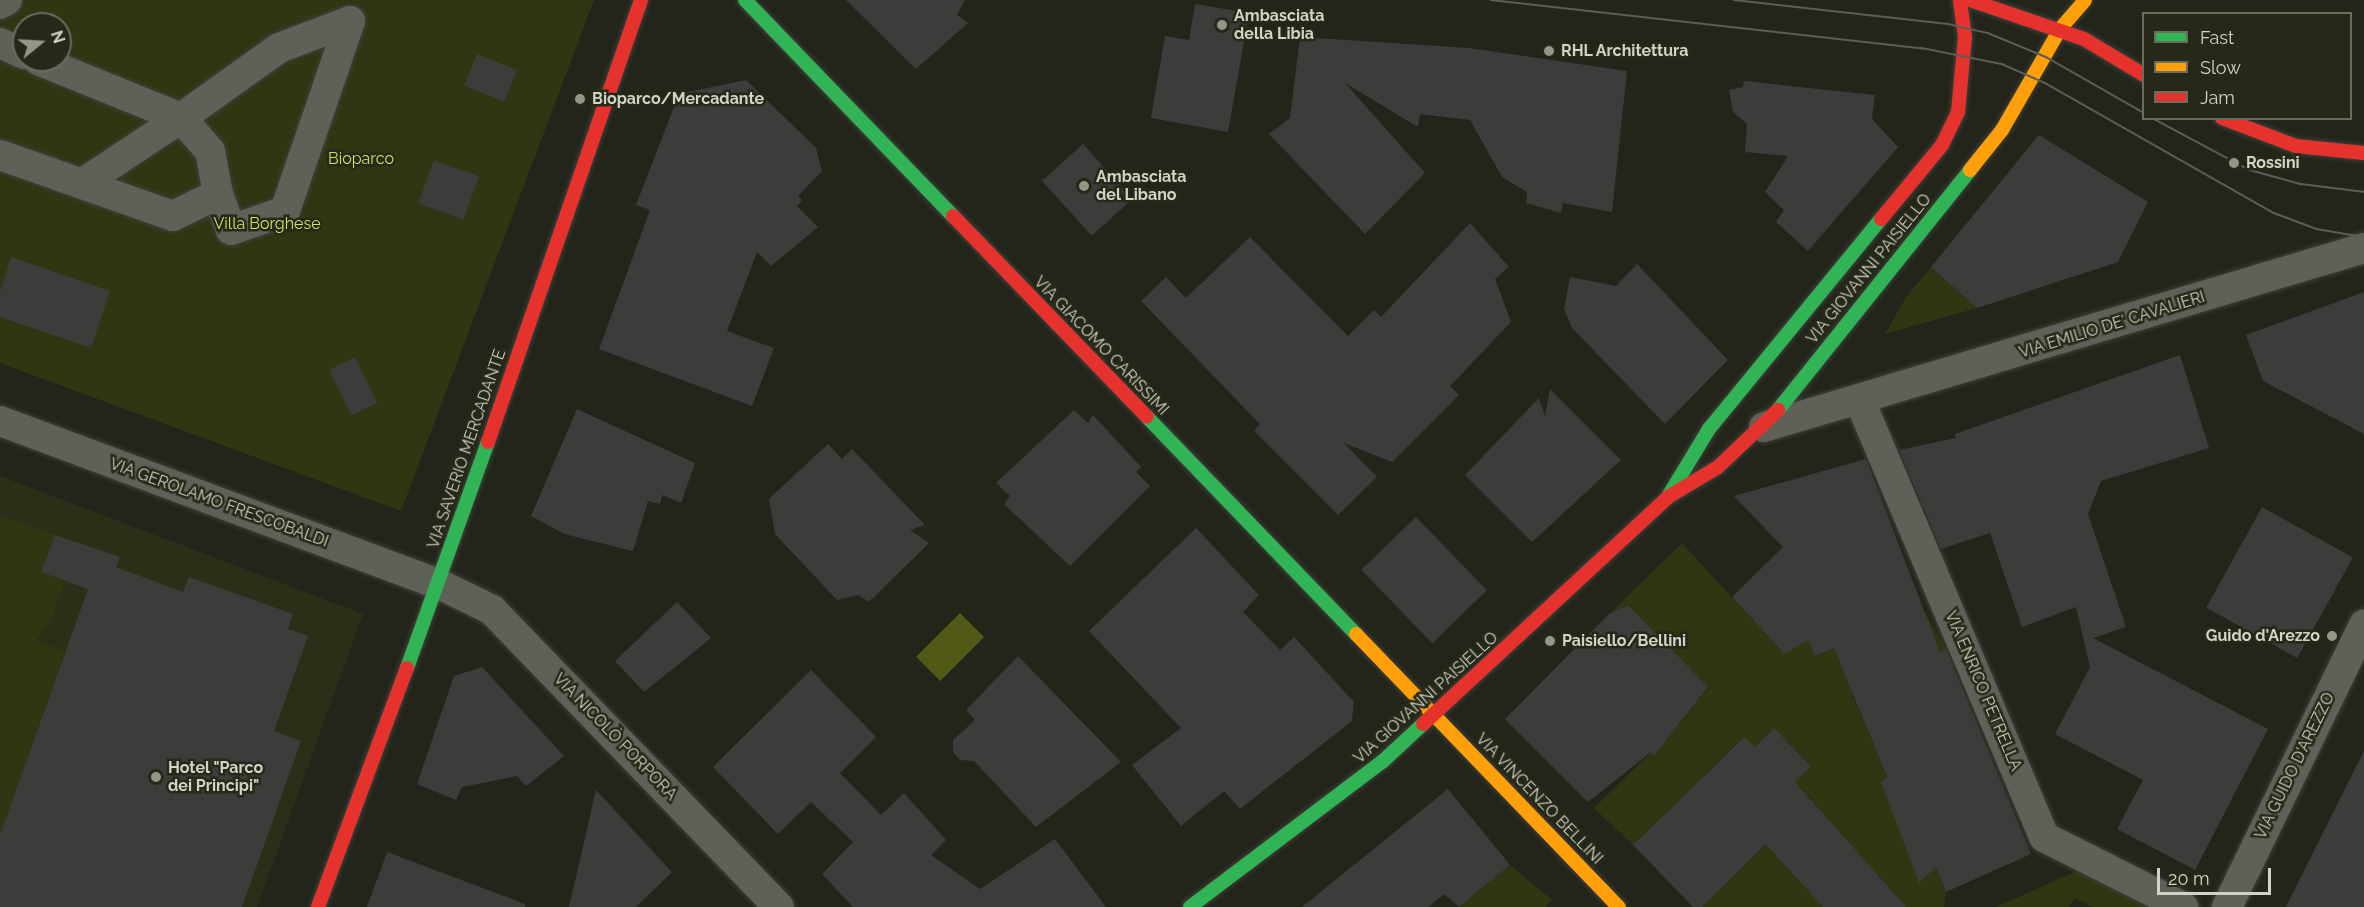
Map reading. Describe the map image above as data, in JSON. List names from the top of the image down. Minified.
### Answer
{"streets":{"street":["VIA GIOVANNI PAISIELLO","VIA EMILIO DE' CAVALIERI","VIA GIACOMO CARISSIMI","VIA SAVERIO MERCADANTE","VIA GEROLAMO FRESCOBALDI","VIA ENRICO PETRELLA","VIA NICOLÒ PORPORA","VIA GUIDO D'AREZZO","VIA VINCENZO BELLINI"]},"crossings":[["VIA GIOVANNI PAISIELLO","VIA EMILIO DE' CAVALIERI"],["VIA GIOVANNI PAISIELLO","VIA GIACOMO CARISSIMI"],["VIA GIOVANNI PAISIELLO","VIA VINCENZO BELLINI"],["VIA EMILIO DE' CAVALIERI","VIA ENRICO PETRELLA"],["VIA GIACOMO CARISSIMI","VIA VINCENZO BELLINI"],["VIA SAVERIO MERCADANTE","VIA GEROLAMO FRESCOBALDI"],["VIA SAVERIO MERCADANTE","VIA NICOLÒ PORPORA"],["VIA GEROLAMO FRESCOBALDI","VIA NICOLÒ PORPORA"]],"parks":["Bioparco","Villa Borghese"],"places":["Ambasciata della Libia","RHL Architettura","Bioparco/Mercadante","Rossini","Ambasciata del Libano","Guido d'Arezzo","Paisiello/Bellini","Hotel \"Parco dei Principi\""],"legend":["Fast","Slow","Jam"],"scale_bar":"20 m","north":"right"}
